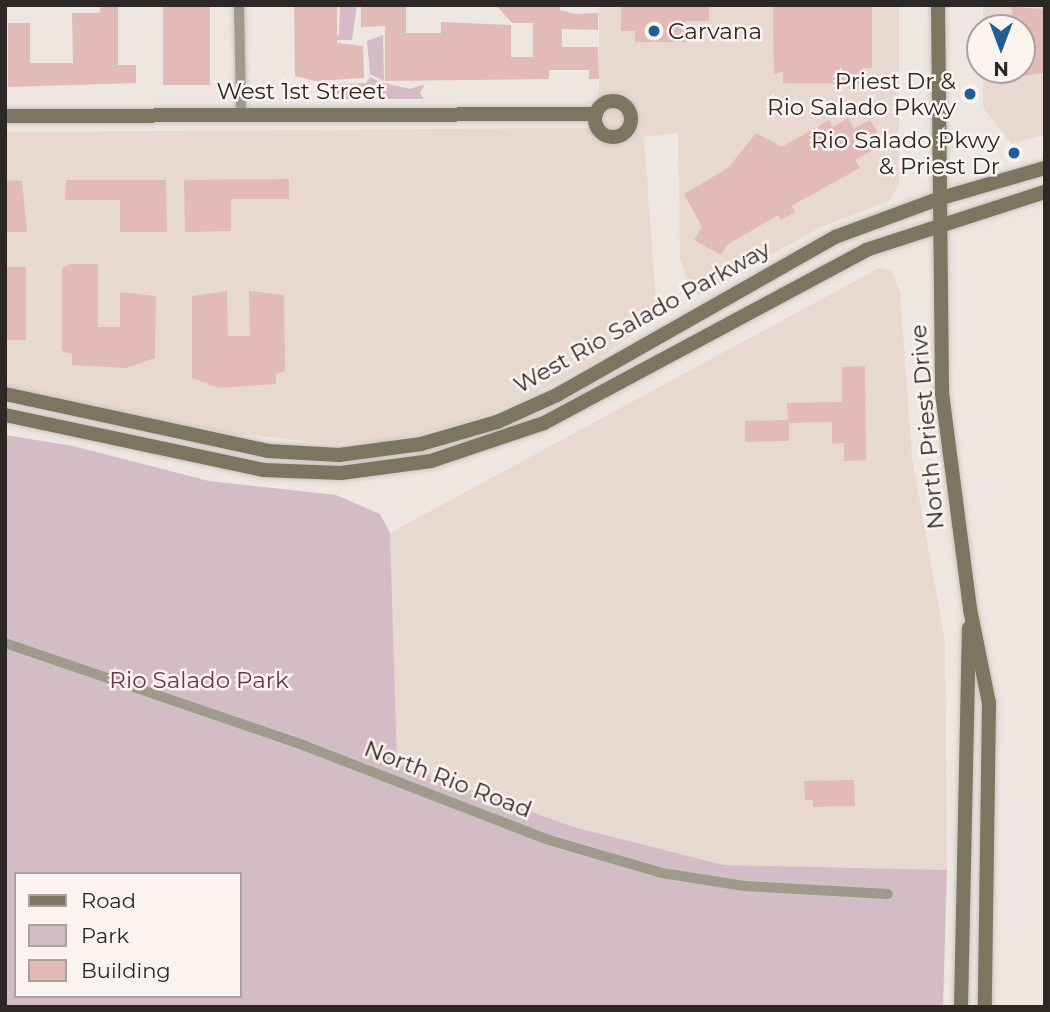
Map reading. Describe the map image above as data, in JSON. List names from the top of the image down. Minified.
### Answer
{"streets":{"main road":["West 1st Street","West Rio Salado Parkway","North Priest Drive"],"street":["North Rio Road"]},"crossings":[["West Rio Salado Parkway","North Priest Drive"]],"parks":["Rio Salado Park"],"places":["Carvana","Priest Dr & Rio Salado Pkwy","Rio Salado Pkwy & Priest Dr"],"legend":["Road","Park","Building"],"north":"bottom"}
